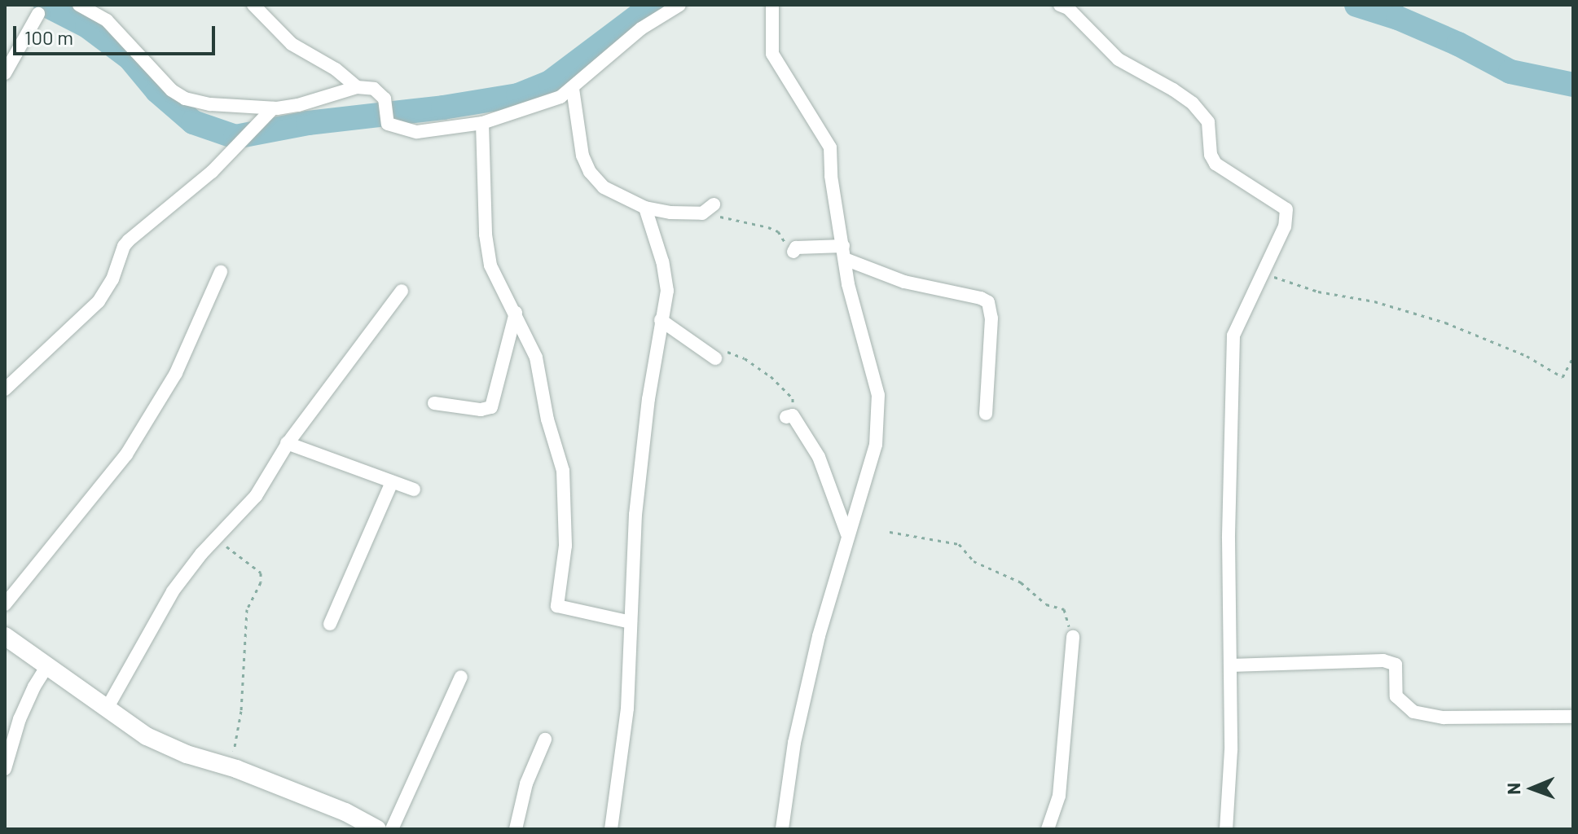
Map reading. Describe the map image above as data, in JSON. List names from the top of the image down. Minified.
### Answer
{"scale_bar":"100 m","north":"left"}
